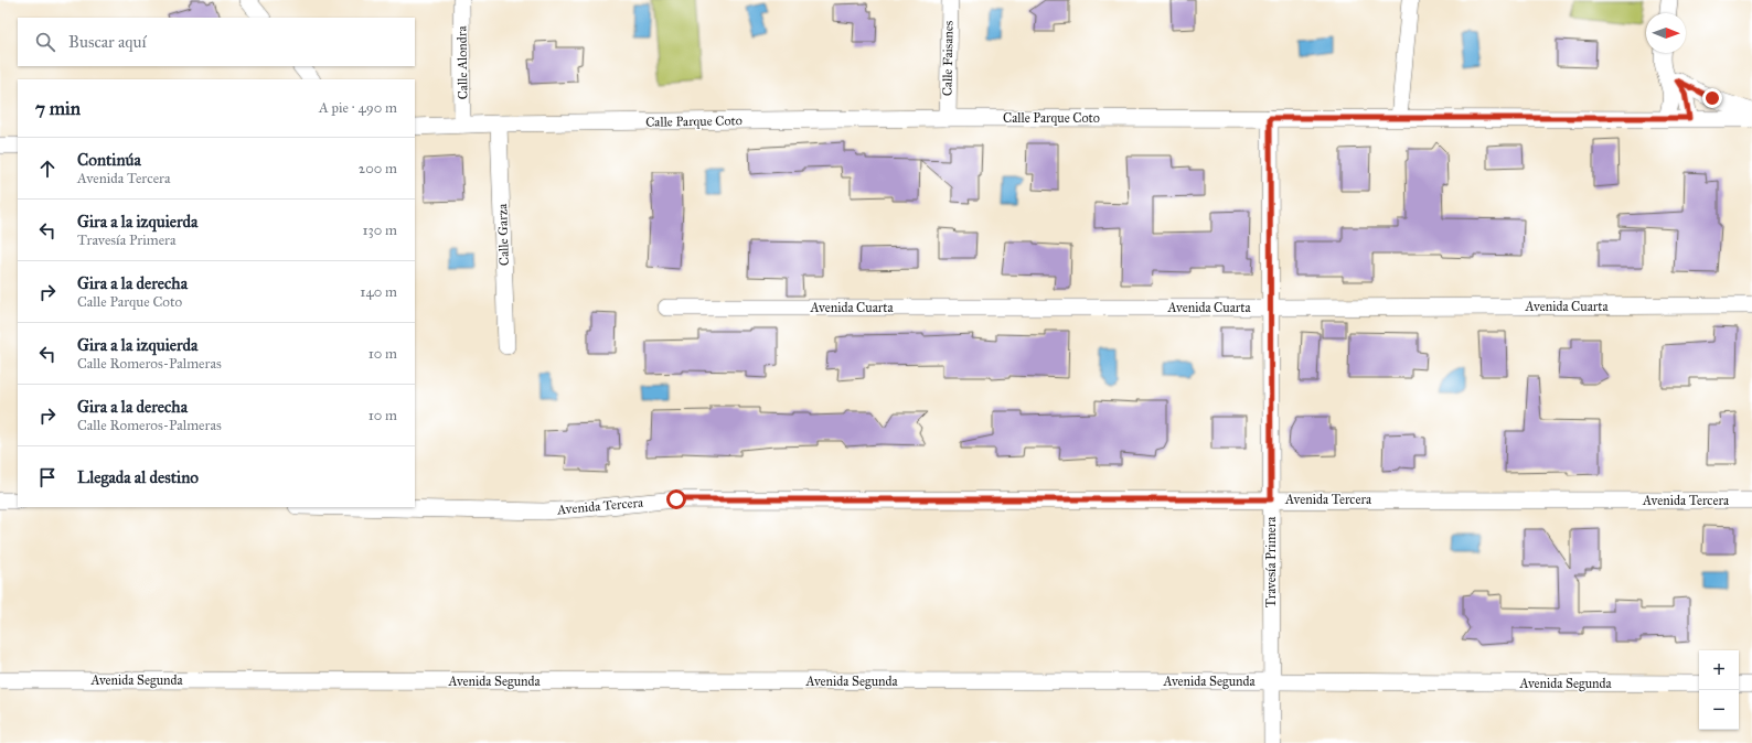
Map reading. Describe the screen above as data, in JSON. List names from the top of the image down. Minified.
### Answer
{"streets":{"street":["Calle Faisanes","Calle Alondra","Calle Parque Coto","Calle Garza","Avenida Cuarta","Avenida Tercera","Travesía Primera","Avenida Segunda"]},"crossings":[["Calle Faisanes","Calle Parque Coto"],["Calle Alondra","Calle Parque Coto"],["Calle Parque Coto","Calle Garza"],["Calle Parque Coto","Travesía Primera"],["Avenida Cuarta","Travesía Primera"],["Avenida Tercera","Travesía Primera"],["Travesía Primera","Avenida Segunda"]],"north":"right","page":{"search":"Buscar aquí","heading":["7 min","A pie · 490 m"],"list":[["Continúa","Avenida Tercera","200 m"],["Gira a la izquierda","Travesía Primera","130 m"],["Gira a la derecha","Calle Parque Coto","140 m"],["Gira a la izquierda","Calle Romeros-Palmeras","10 m"],["Gira a la derecha","Calle Romeros-Palmeras","10 m"],"Llegada al destino"],"map_buttons":["+","−"]}}
